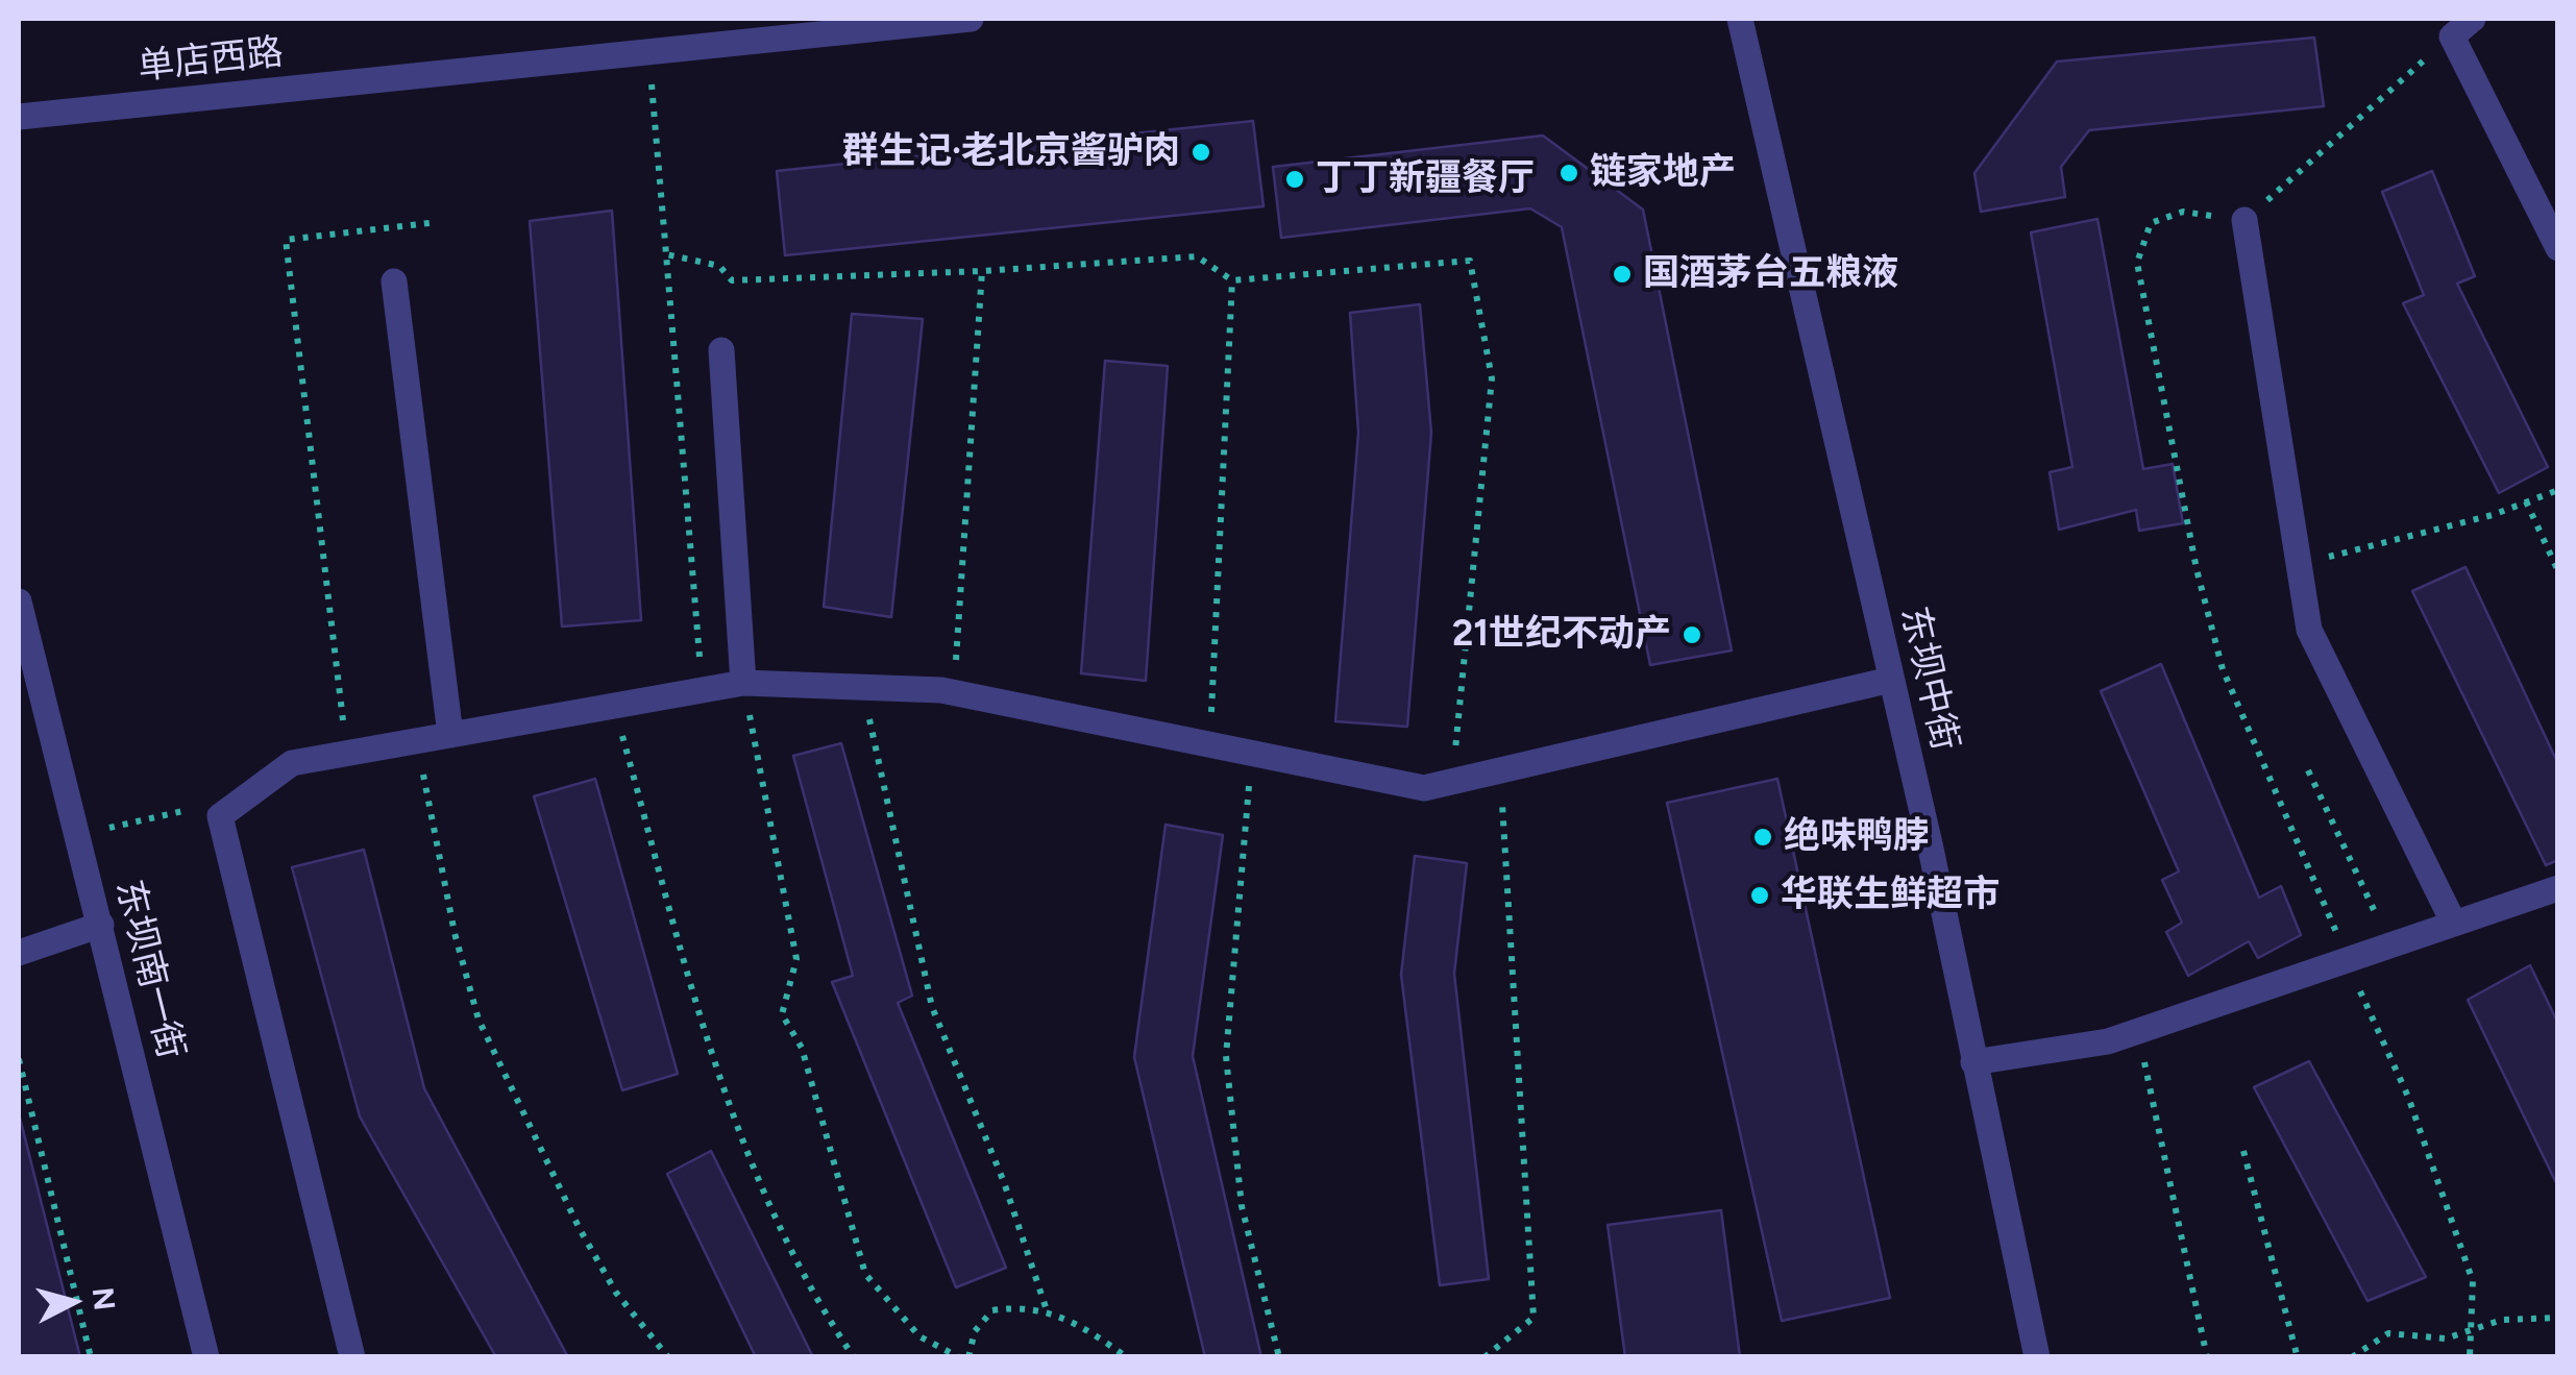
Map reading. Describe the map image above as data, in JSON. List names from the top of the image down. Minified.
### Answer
{"streets":{"street":["单店西路","东坝中街","东坝南一街"]},"places":["群生记·老北京酱驴肉","链家地产","丁丁新疆餐厅","国酒茅台五粮液","21世纪不动产","绝味鸭脖","华联生鲜超市"],"north":"right"}
